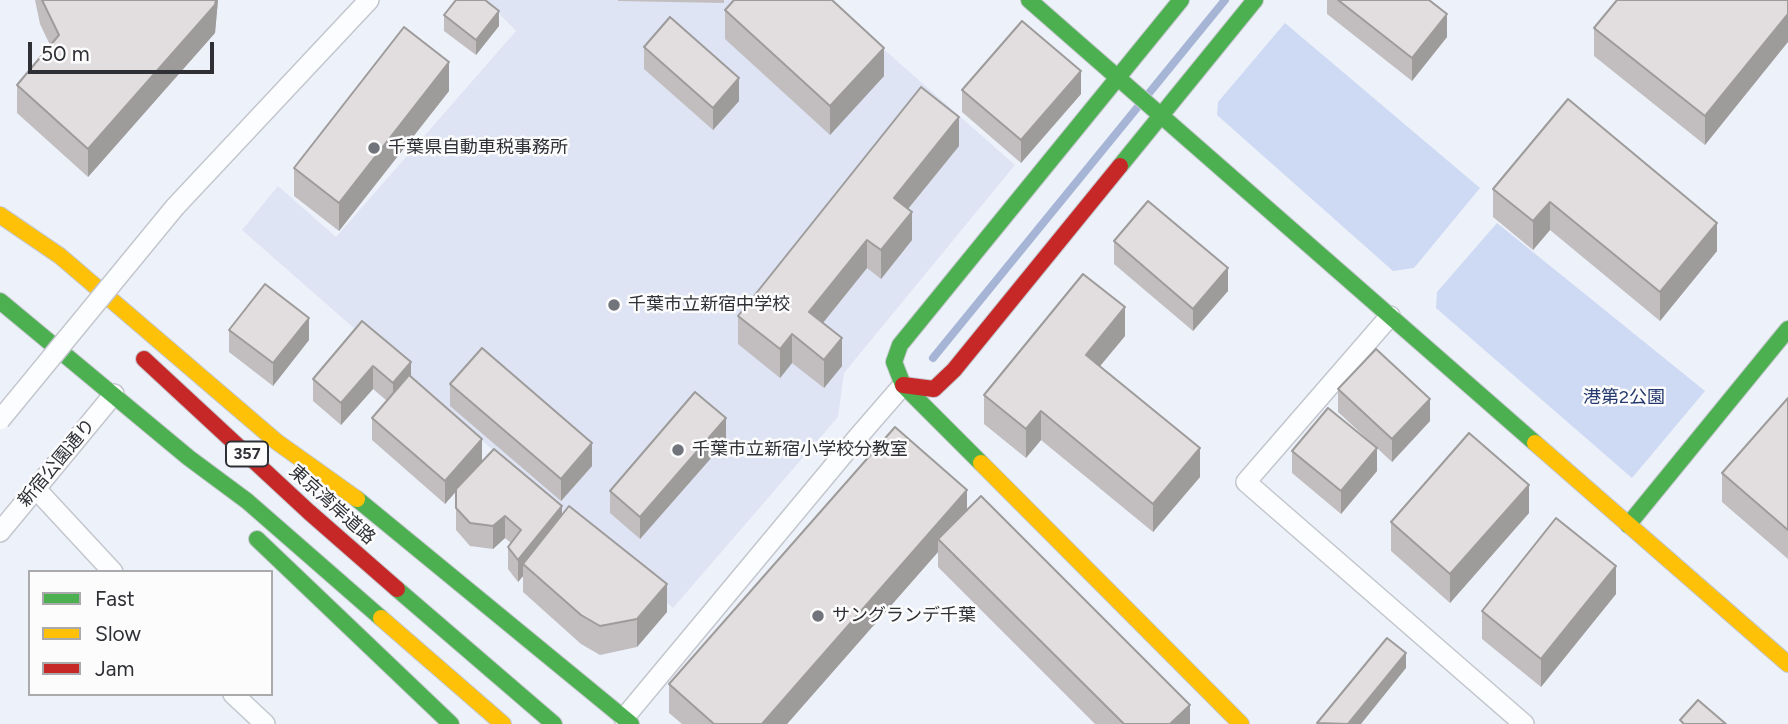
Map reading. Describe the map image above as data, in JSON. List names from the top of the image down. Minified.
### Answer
{"streets":{"main road":["357","東京湾岸道路"],"street":["新宿公園通り"]},"crossings":[["357","新宿公園通り"]],"parks":["港第2公園"],"places":["千葉県自動車税事務所","千葉市立新宿中学校","千葉市立新宿小学校分教室","サングランデ千葉"],"legend":["Fast","Slow","Jam"],"scale_bar":"50 m"}
